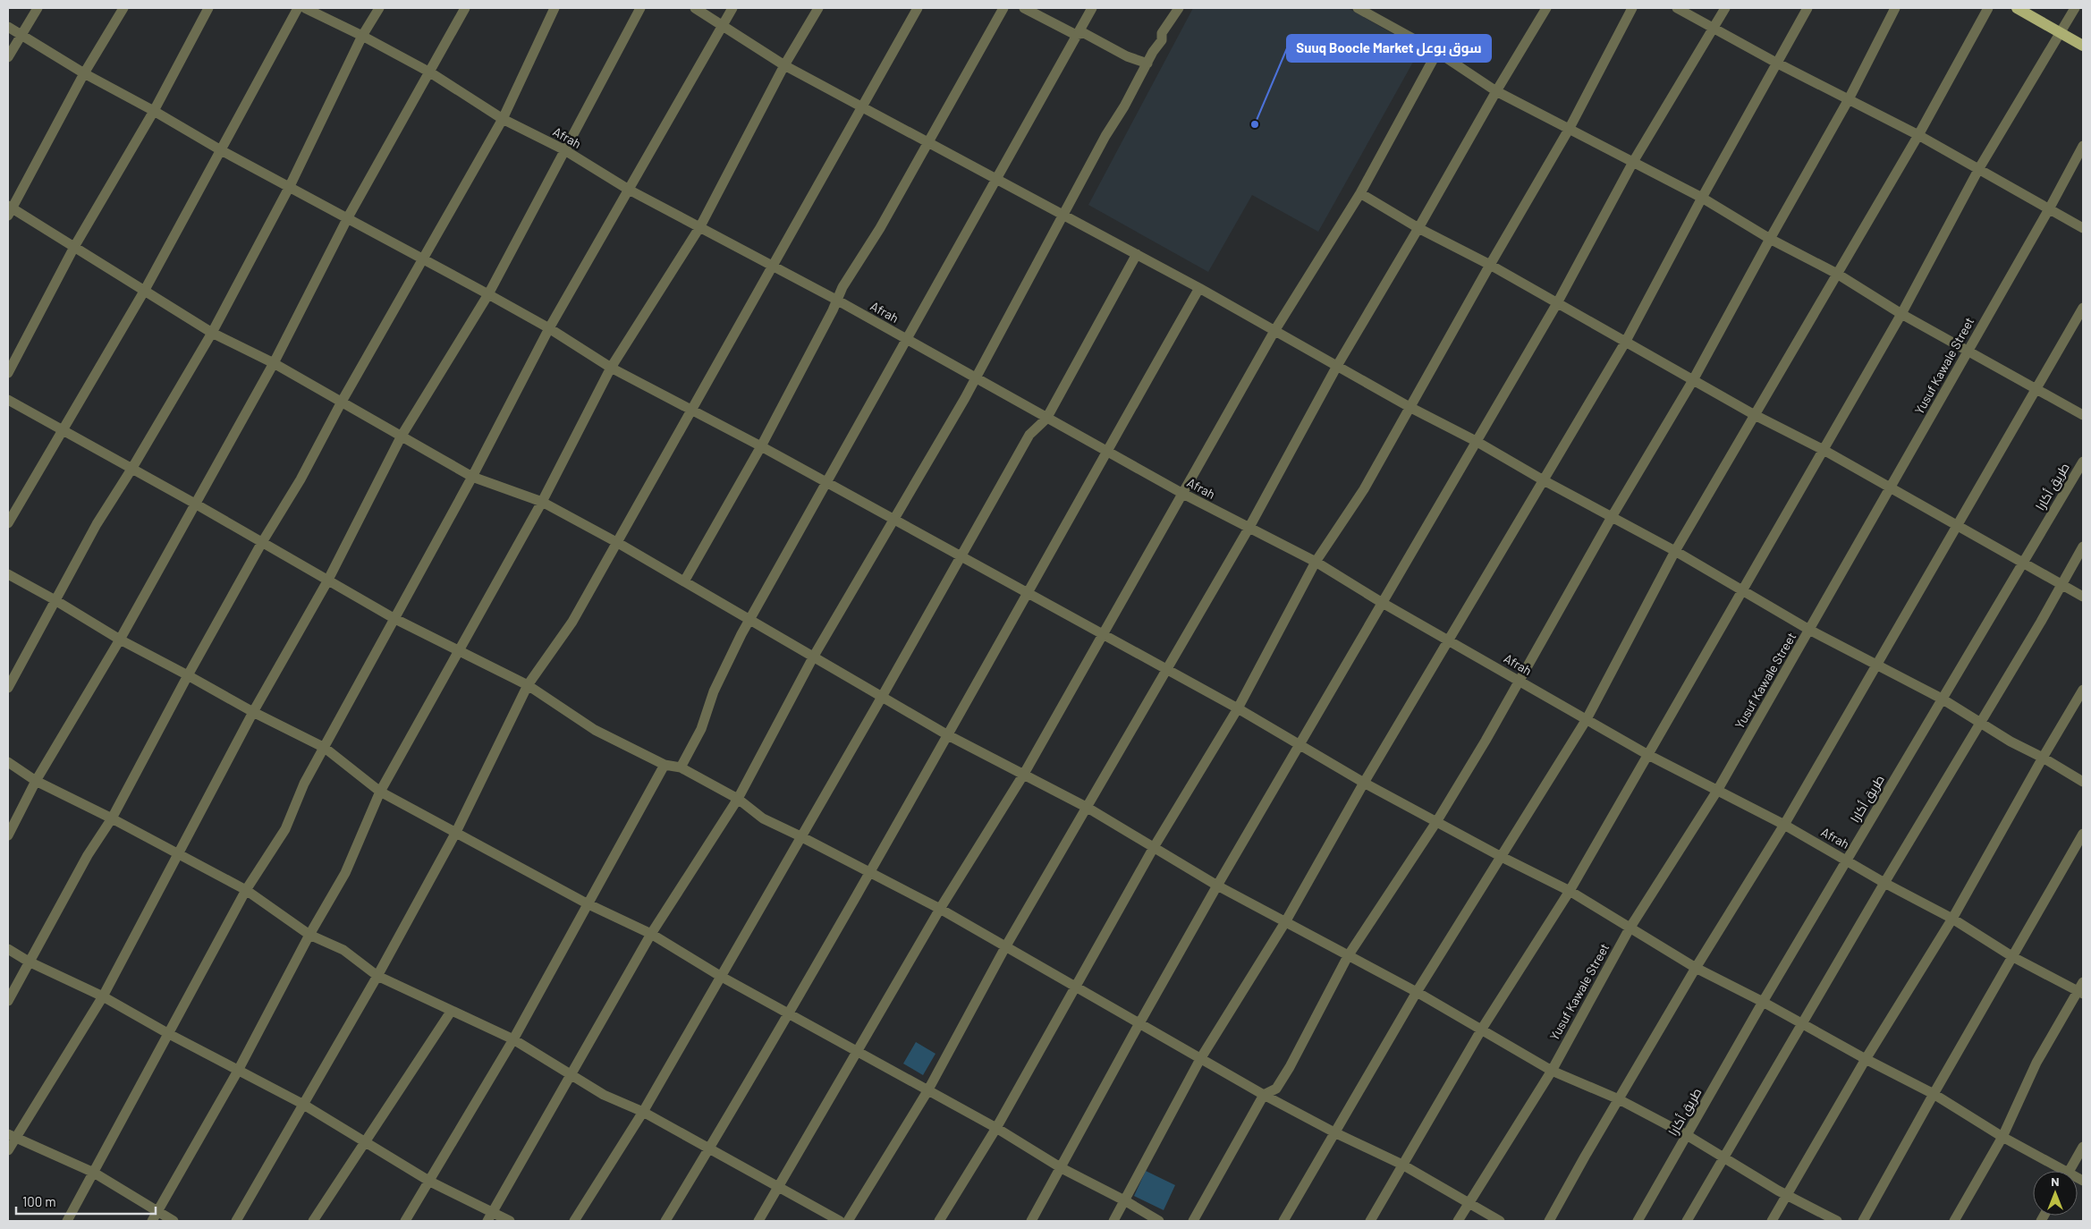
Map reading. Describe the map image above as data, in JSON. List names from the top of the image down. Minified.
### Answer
{"streets":{"street":["Afrah","Yusuf Kawale Street","طريق أكارا"]},"crossings":[["Afrah","Yusuf Kawale Street"],["Afrah","طريق أكارا"]],"places":["Suuq Boocle Market سوق بوعل"],"scale_bar":"100 m","north":"top"}
